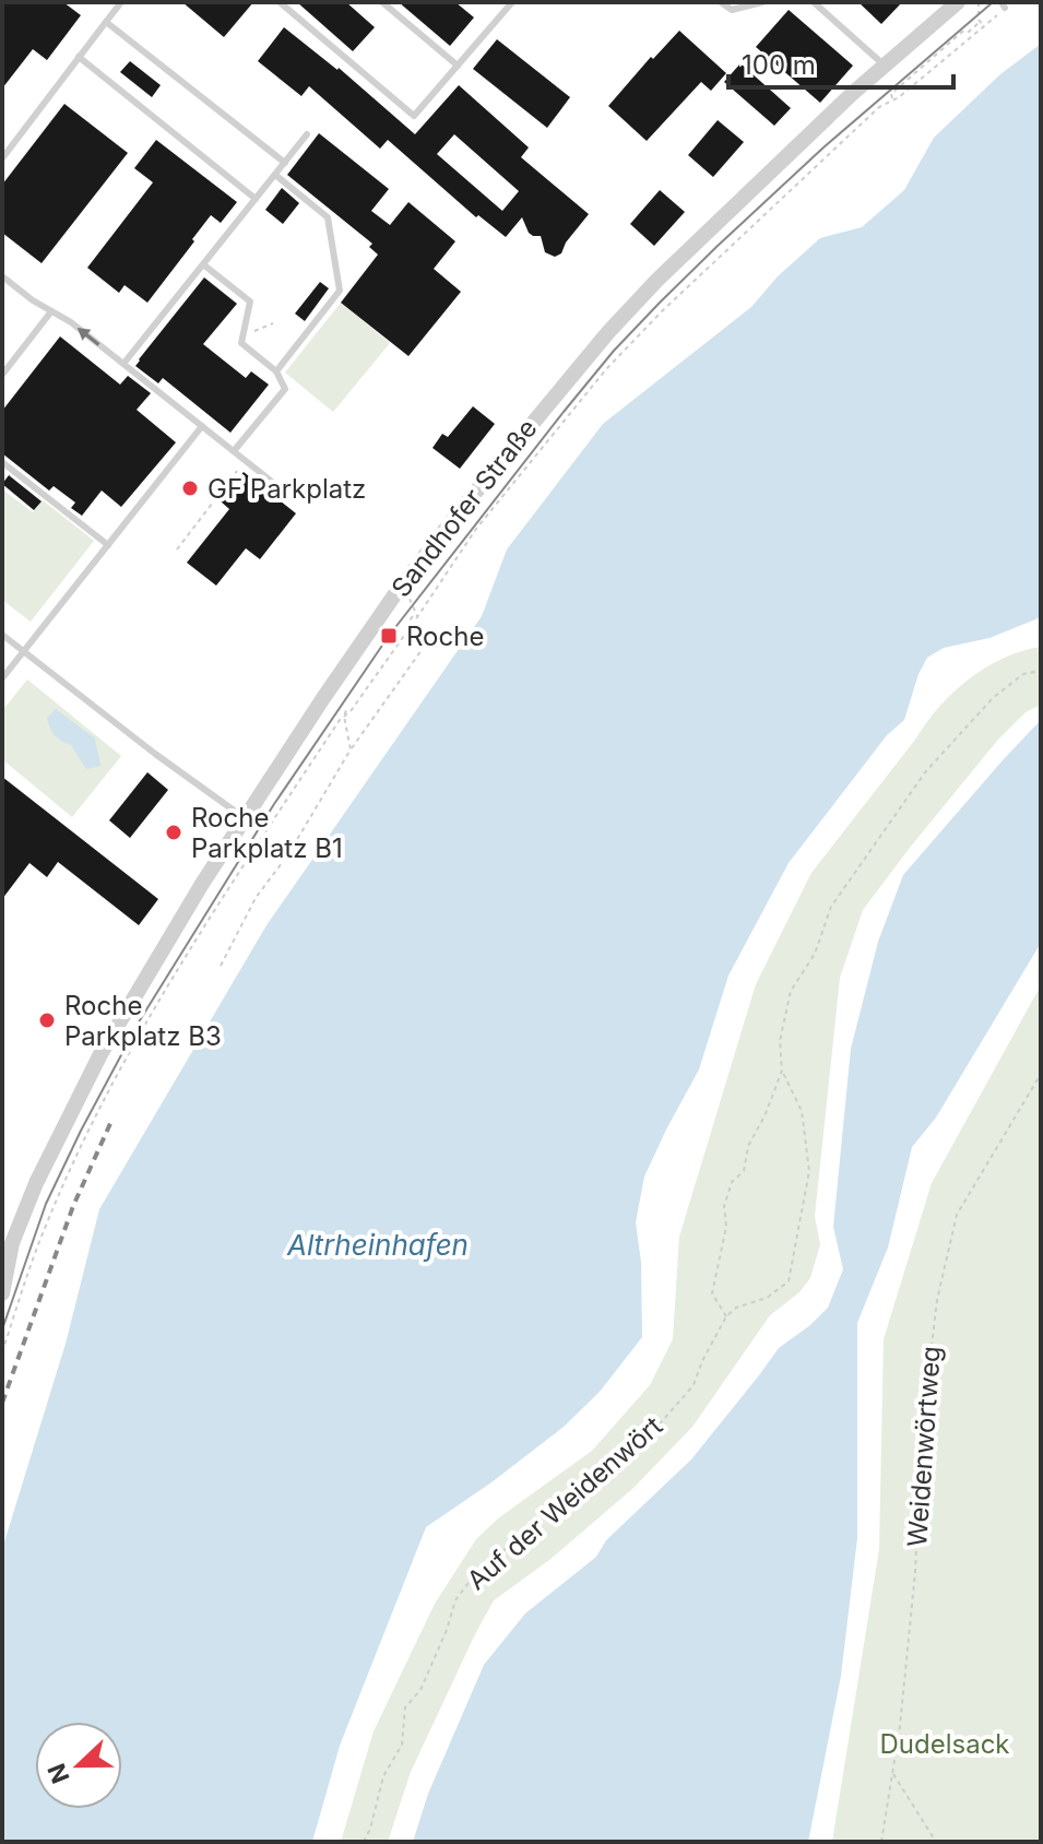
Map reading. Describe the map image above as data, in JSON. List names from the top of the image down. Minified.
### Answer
{"streets":{"street":["Sandhofer Straße"],"path":["Weidenwörtweg","Auf der Weidenwört"]},"water":["Altrheinhafen"],"parks":["Dudelsack"],"places":{"other":["GF Parkplatz","Roche Parkplatz B1","Roche Parkplatz B3"],"transit":["Roche"]},"scale_bar":"100 m","north":"left"}
